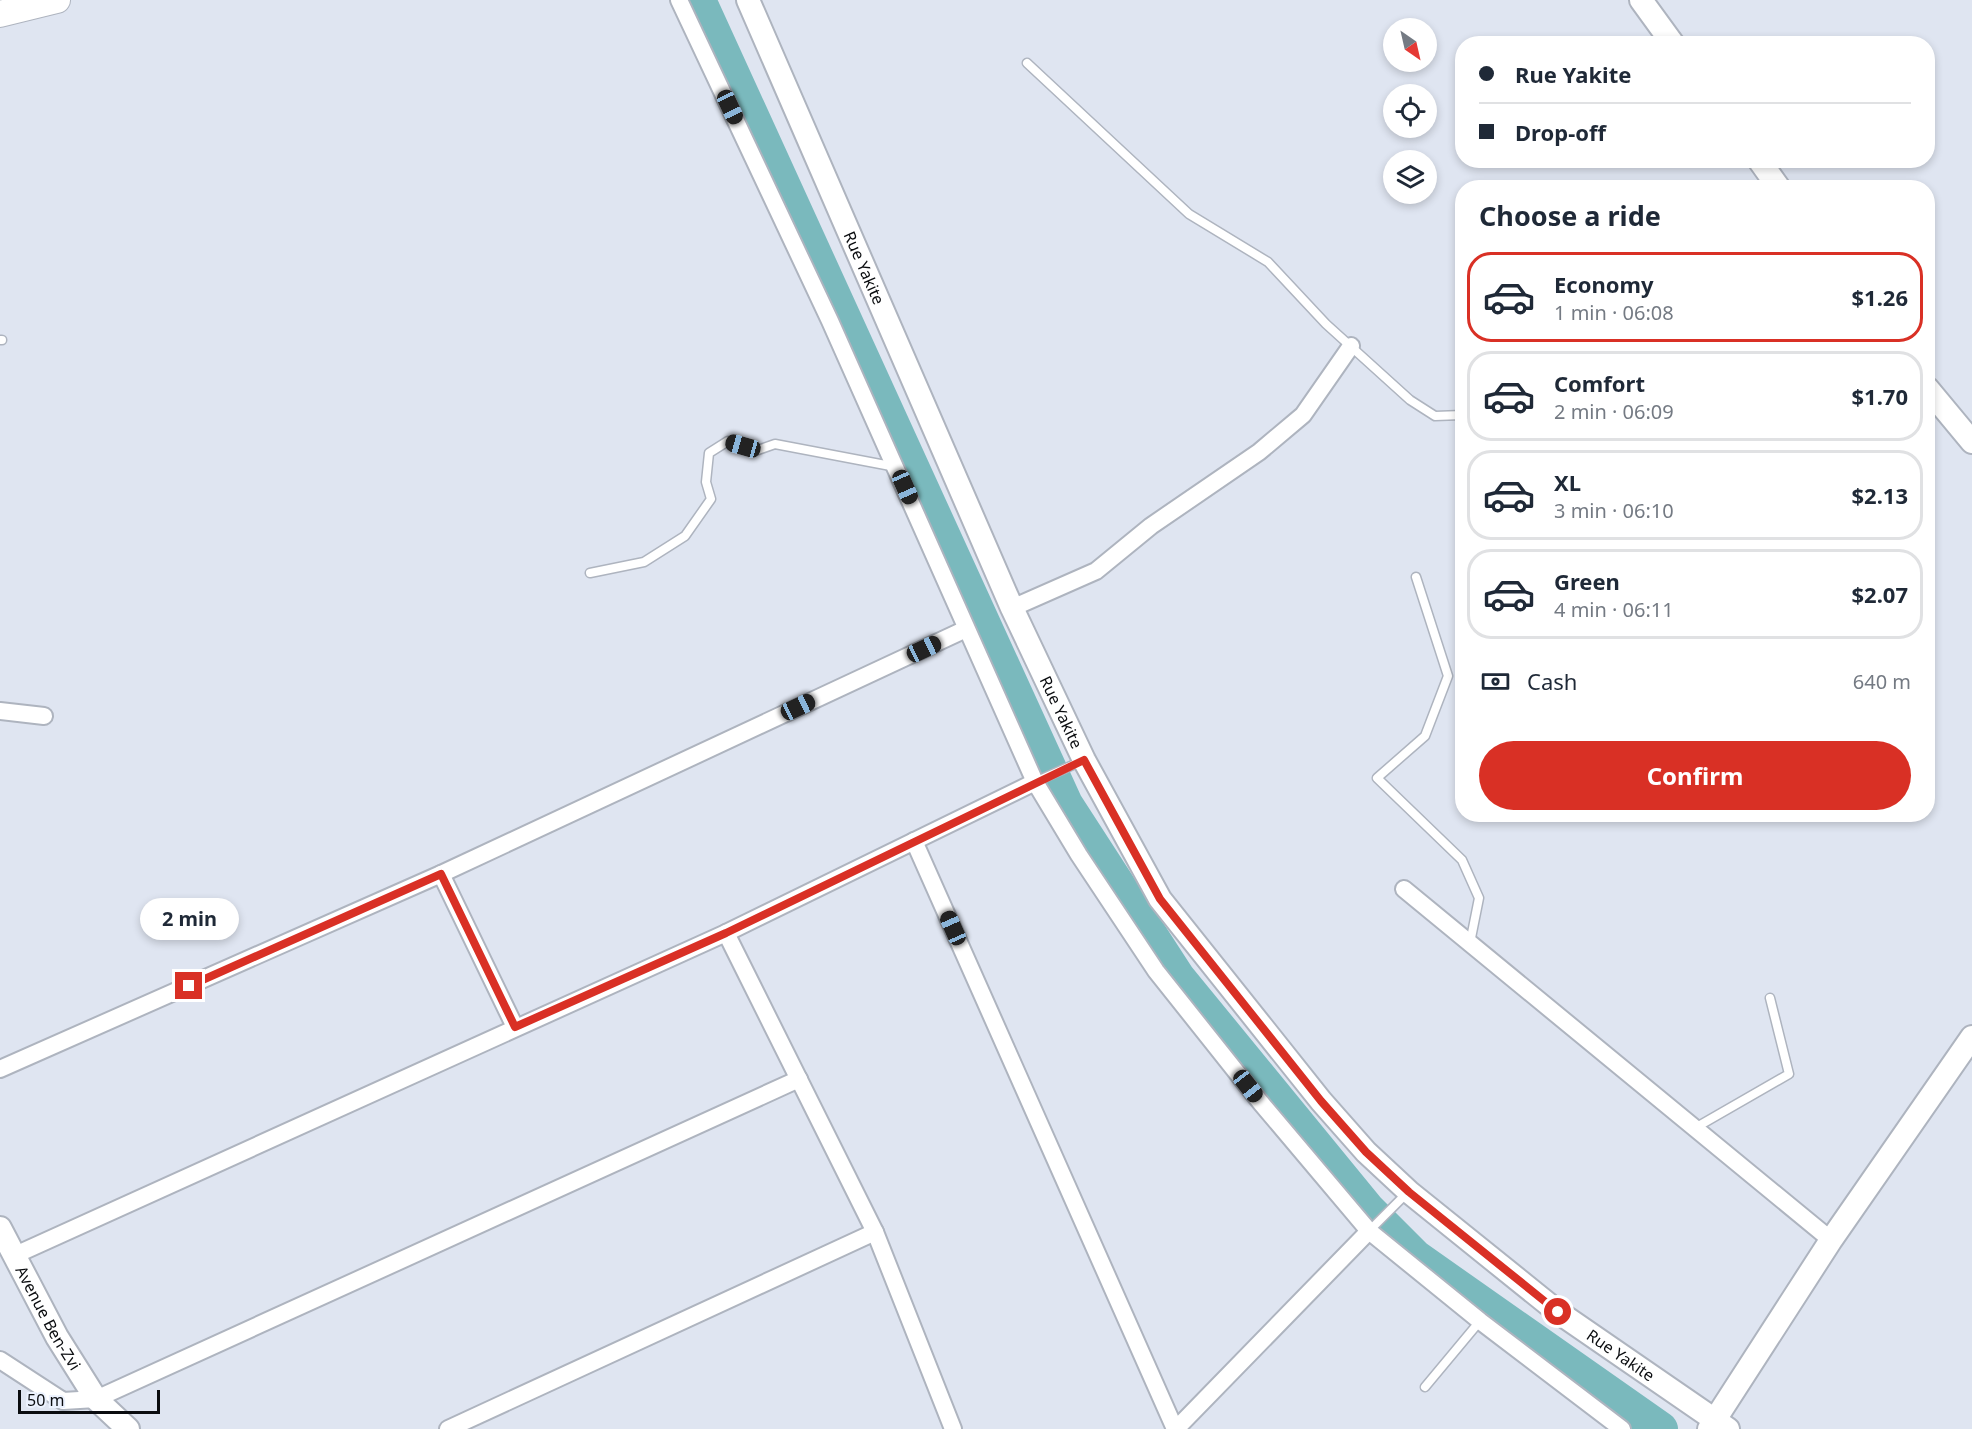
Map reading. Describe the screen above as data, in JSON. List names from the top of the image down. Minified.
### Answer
{"streets":{"main road":["Rue Yakite","Avenue Ben-Zvi"]},"scale_bar":"50 m","north":"bottom right","page":{"banner":["Rue Yakite","Drop-off"],"heading":"Choose a ride","list":[{"name":"Economy","note":"1 min · 06:08","value":"$1.26"},{"name":"Comfort","note":"2 min · 06:09","value":"$1.70"},{"name":"XL","note":"3 min · 06:10","value":"$2.13"},{"name":"Green","note":"4 min · 06:11","value":"$2.07"}],"pay":["Cash","640 m"],"buttons":"Confirm","bubble":"2 min","scale":"50 m"}}
